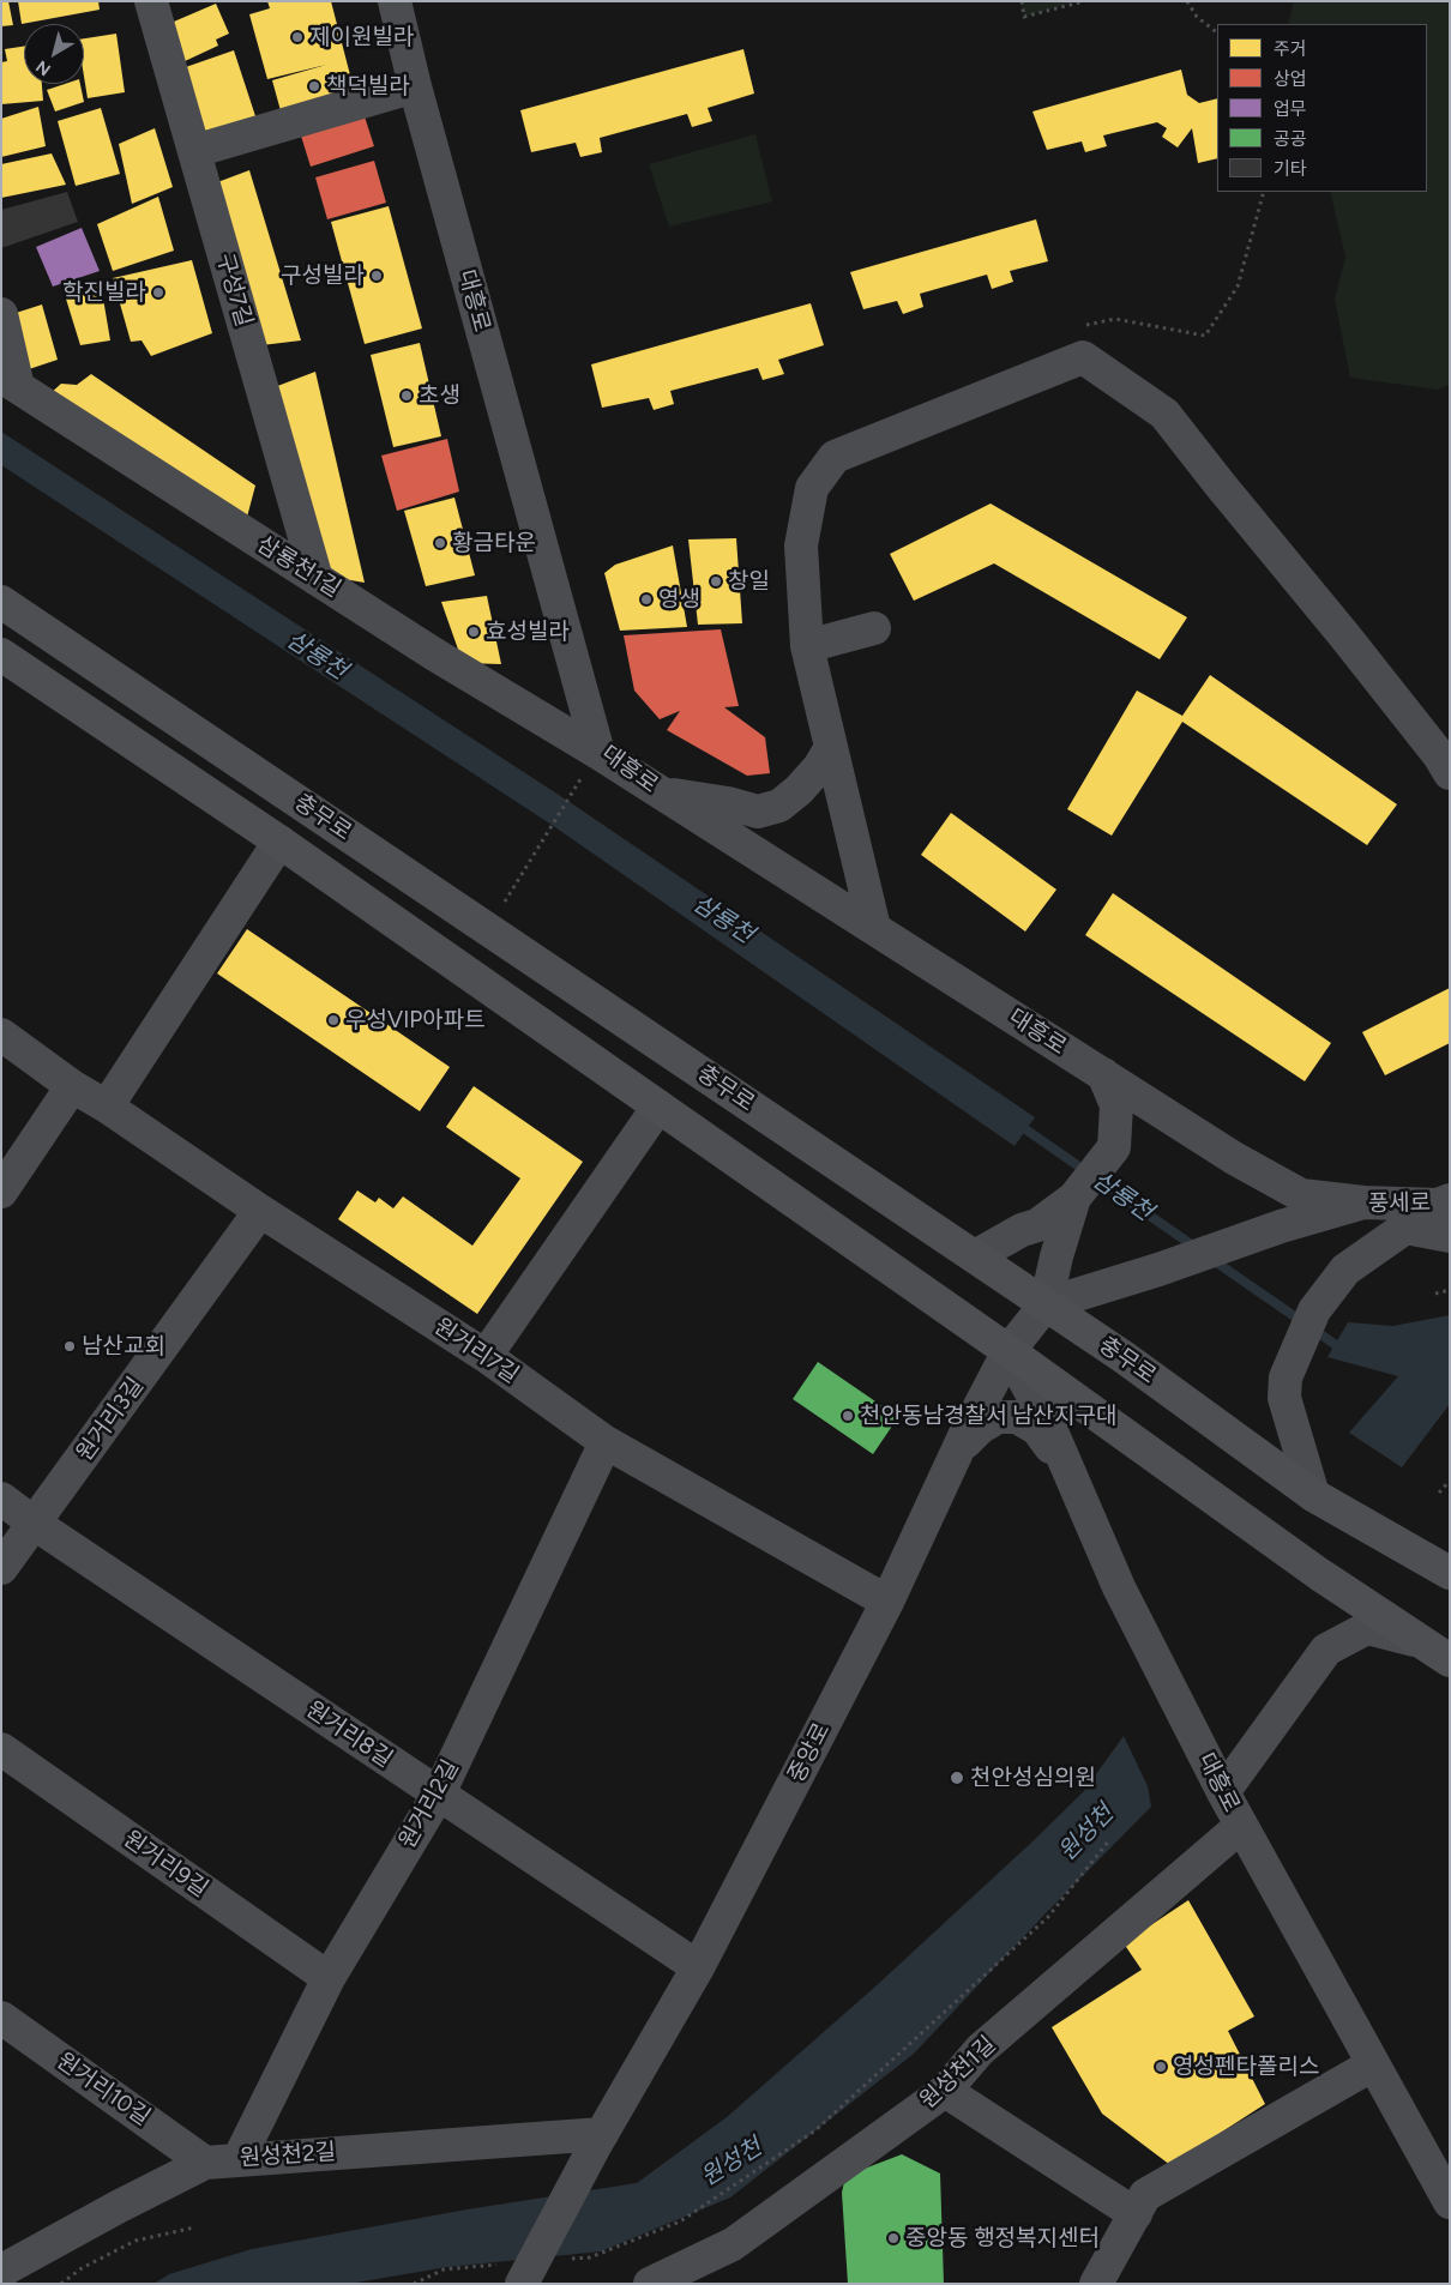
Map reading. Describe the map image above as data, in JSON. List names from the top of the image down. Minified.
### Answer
{"streets":{"main road":["충무로"],"street":["구성7길","대흥로","삼룡천1길","풍세로","원거리7길","원거리3길","원거리8길","중앙로","원거리2길","원거리9길","원성천1길","원거리10길","원성천2길"]},"crossings":[["구성7길","삼룡천1길"],["대흥로","삼룡천1길"],["대흥로","충무로"],["대흥로","풍세로"],["대흥로","중앙로"],["대흥로","원성천1길"],["충무로","풍세로"],["충무로","원거리7길"],["충무로","중앙로"],["풍세로","중앙로"],["원거리7길","원거리3길"],["원거리7길","중앙로"],["원거리7길","원거리2길"],["원거리3길","원거리8길"],["원거리8길","중앙로"],["원거리8길","원거리2길"],["중앙로","원성천2길"],["원거리2길","원거리9길"],["원거리2길","원성천2길"],["원거리10길","원성천2길"]],"water":["삼룡천","원성천"],"places":["제이원빌라","책덕빌라","구성빌라","학진빌라","초생","황금타운","창일","영생","효성빌라","우성VIP아파트","남산교회","천안동남경찰서 남산지구대","천안성심의원","영성펜타폴리스","중앙동 행정복지센터"],"legend":["주거","상업","업무","공공","기타"],"north":"bottom left"}
